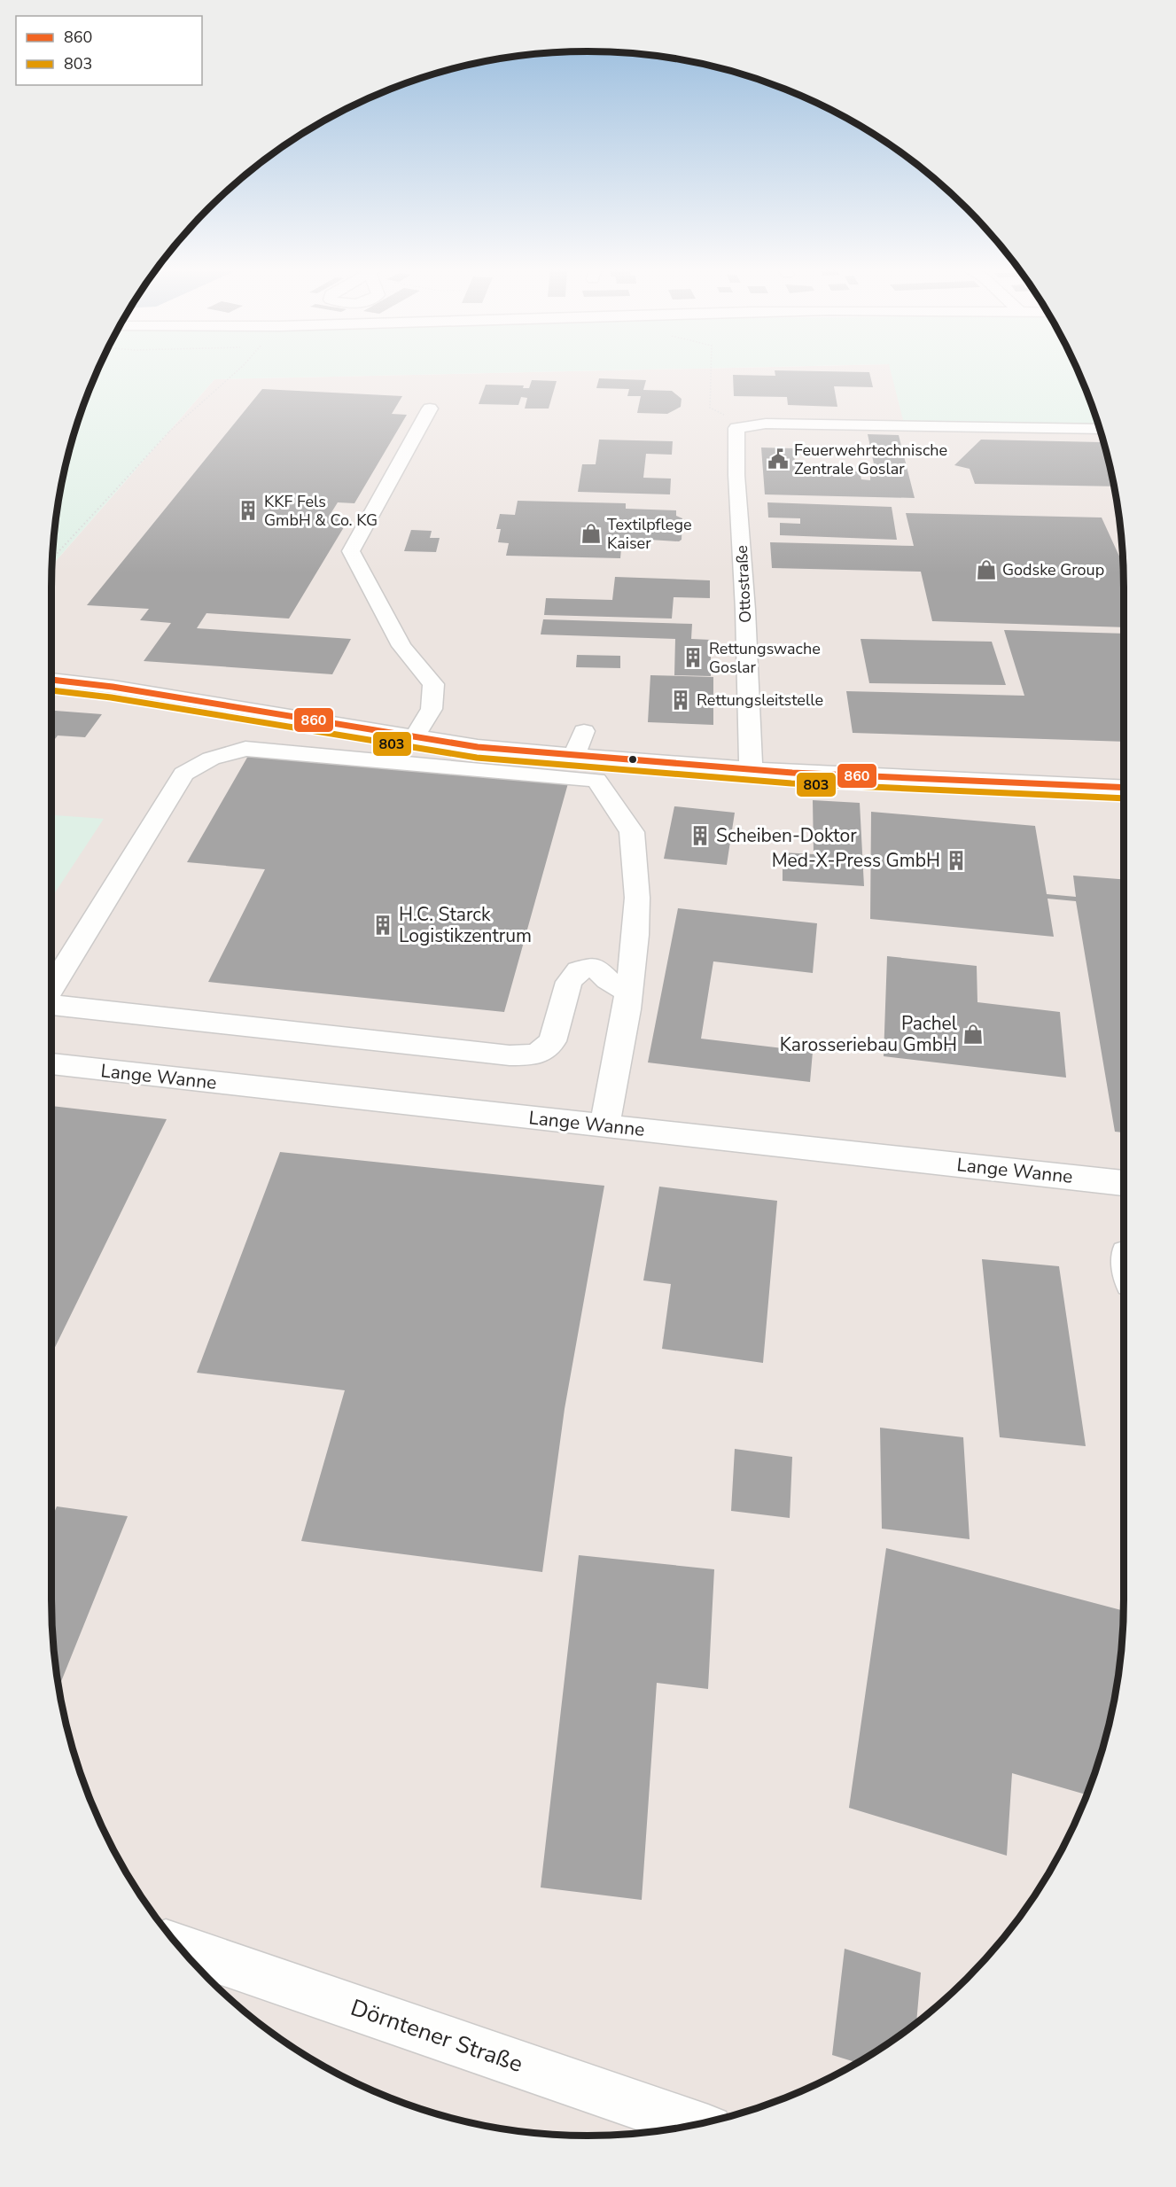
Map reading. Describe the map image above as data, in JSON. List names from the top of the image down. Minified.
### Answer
{"streets":{"street":["Ottostraße","Lange Wanne","Dörntener Straße"]},"places":{"public building":["Feuerwehrtechnische Zentrale Goslar"],"building":["KKF Fels GmbH & Co. KG","Rettungswache Goslar","Rettungsleitstelle","Scheiben-Doktor","Med-X-Press GmbH","H.C. Starck Logistikzentrum"],"shop":["Textilpflege Kaiser","Godske Group","Pachel Karosseriebau GmbH"]},"lines":["transit line 860","transit line 803"],"legend":["860","803"]}
